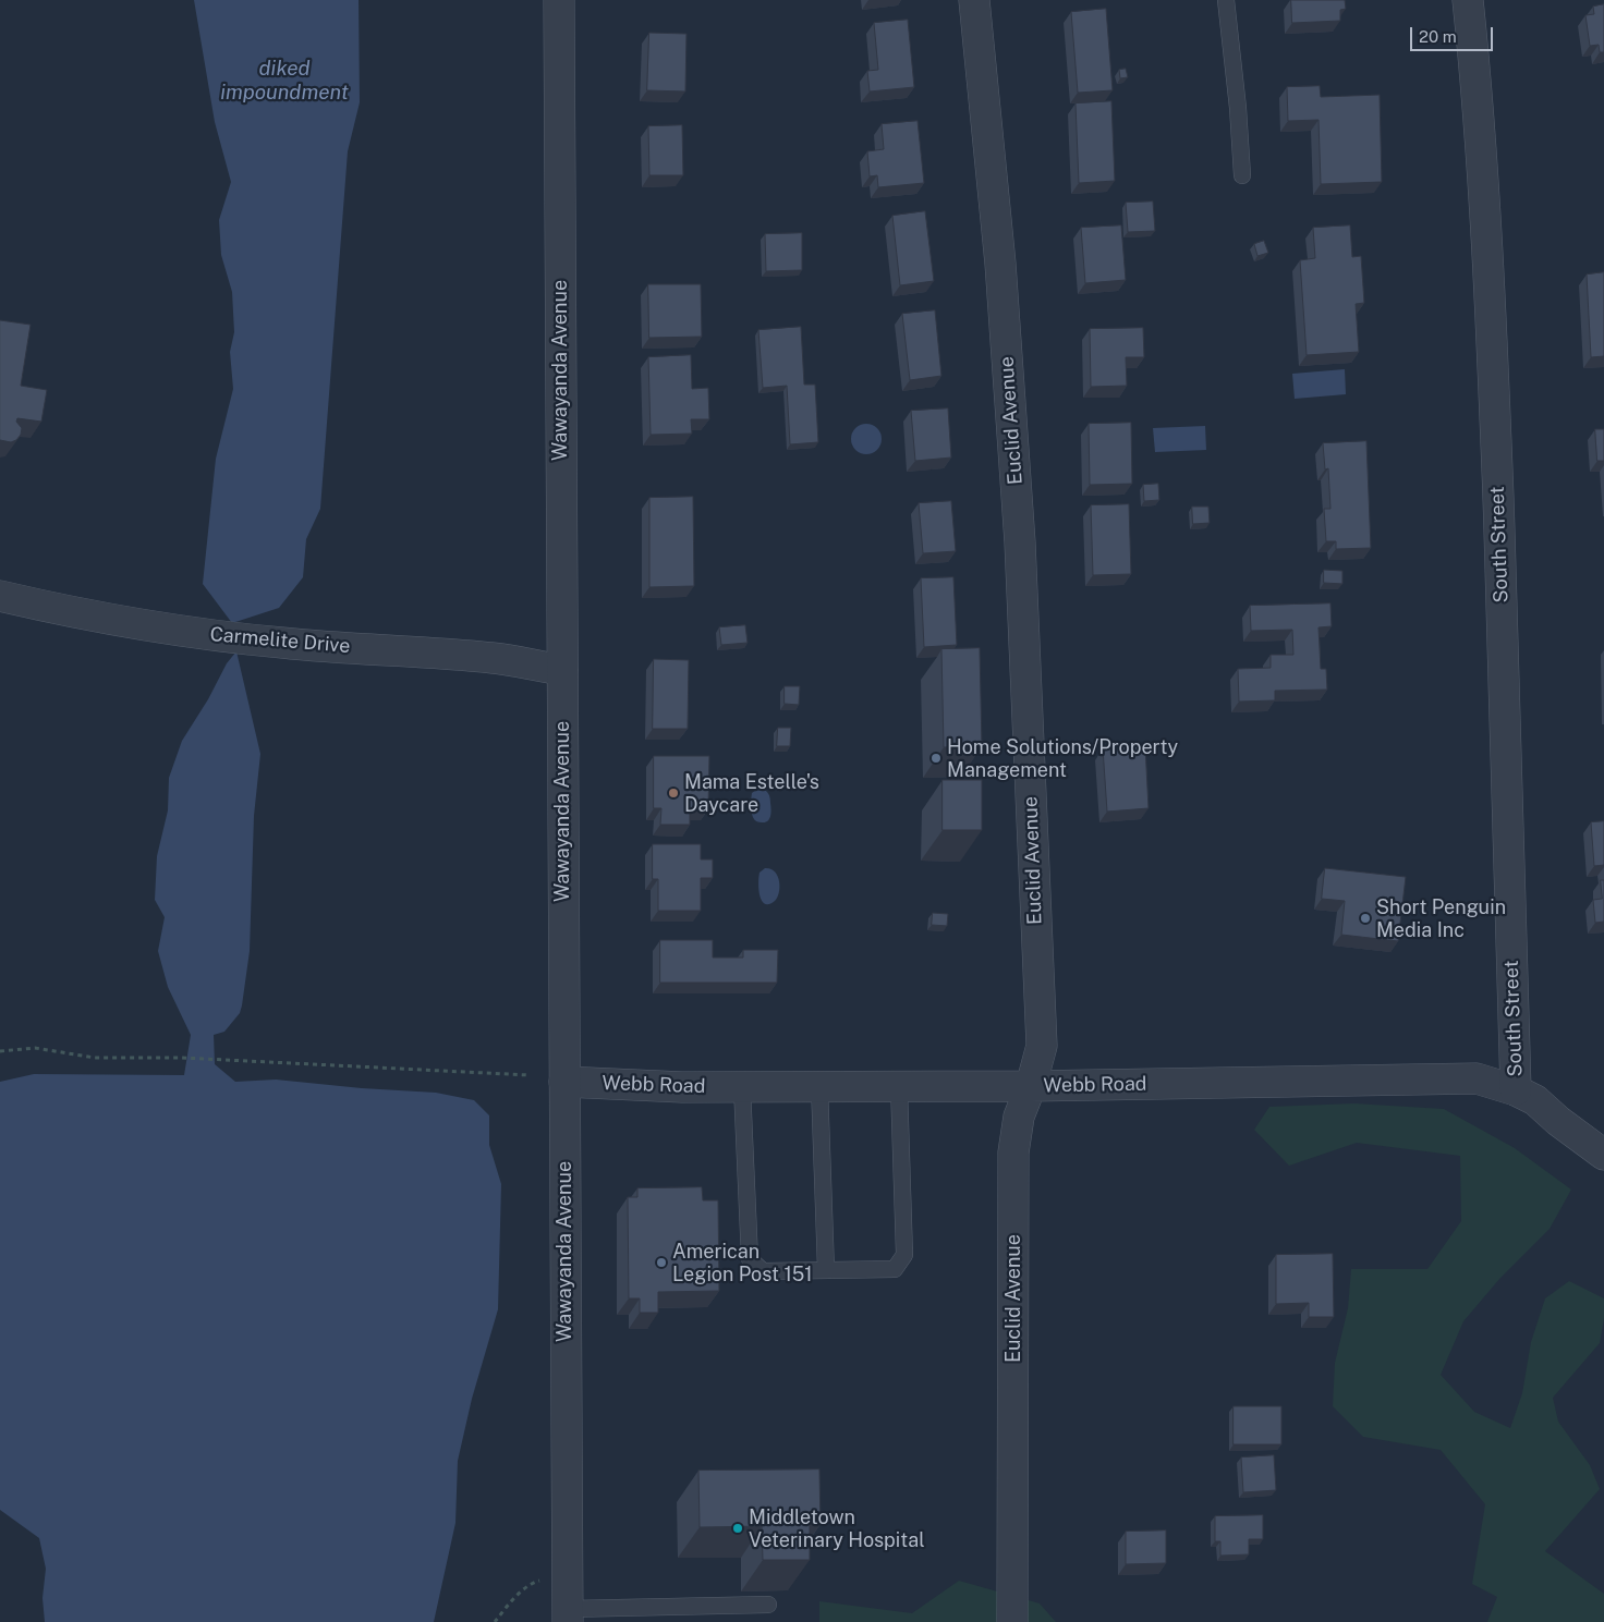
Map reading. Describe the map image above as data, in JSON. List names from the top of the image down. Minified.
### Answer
{"streets":{"street":["Wawayanda Avenue","Euclid Avenue","South Street","Carmelite Drive","Webb Road"]},"crossings":[["Wawayanda Avenue","Carmelite Drive"],["Wawayanda Avenue","Webb Road"],["Euclid Avenue","Webb Road"],["South Street","Webb Road"]],"water":["diked impoundment"],"places":["Home Solutions/Property Management","Mama Estelle's Daycare","Short Penguin Media Inc","American Legion Post 151","Middletown Veterinary Hospital"],"scale_bar":"20 m"}
